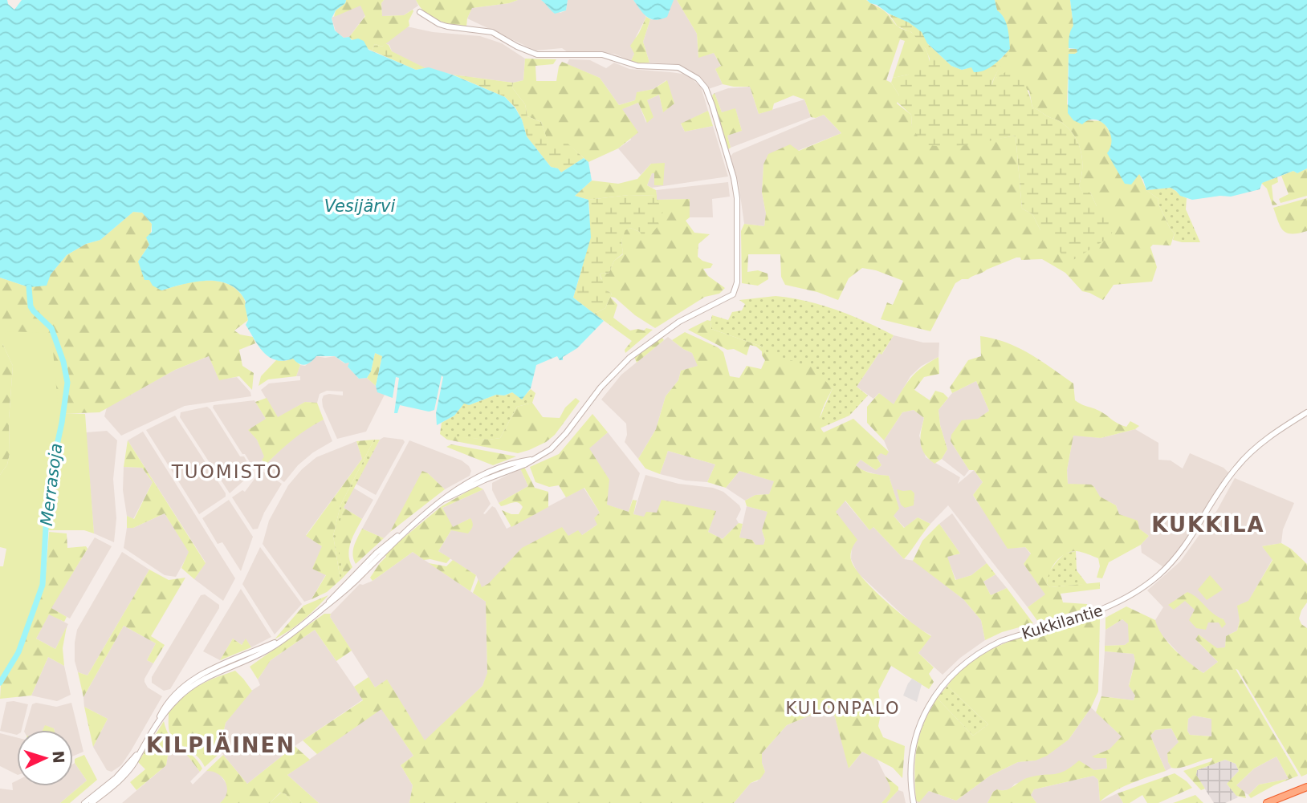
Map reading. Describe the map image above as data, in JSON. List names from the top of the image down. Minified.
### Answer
{"streets":{"street":["Kukkilantie"]},"districts":["TUOMISTO","KUKKILA","KULONPALO","KILPIÄINEN"],"water":["Vesijärvi","Merrasoja"],"north":"right"}
